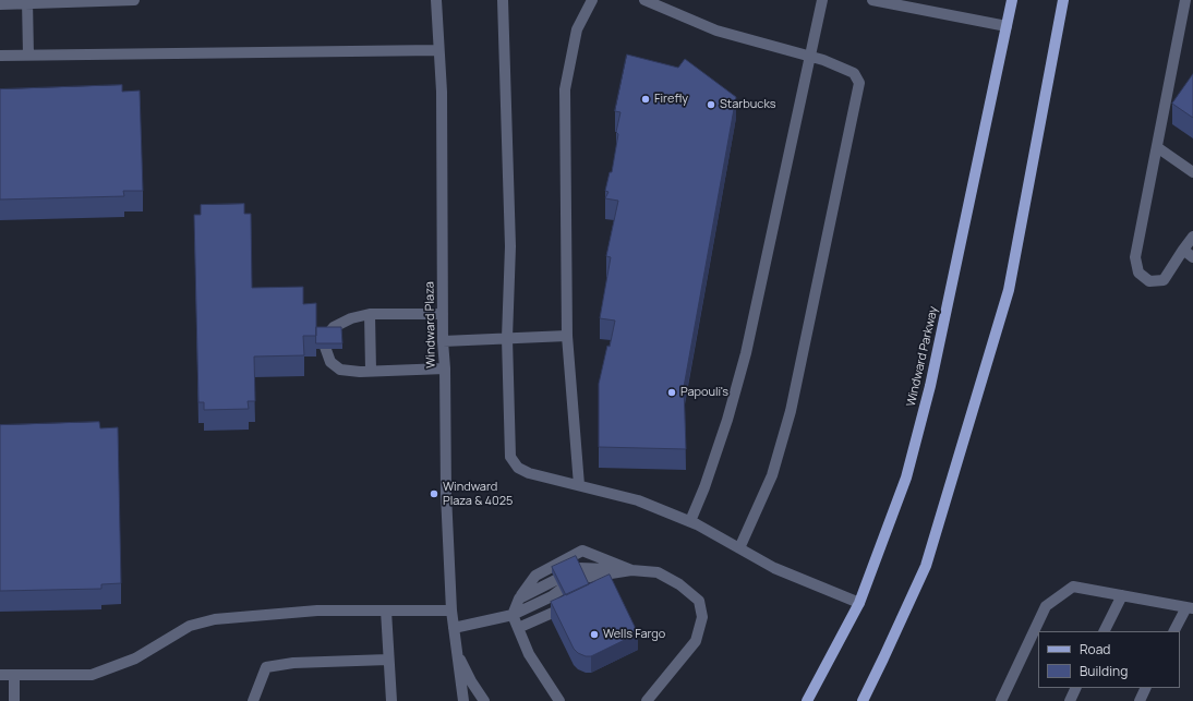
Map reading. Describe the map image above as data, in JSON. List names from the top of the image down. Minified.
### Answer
{"streets":{"main road":["Windward Parkway"],"street":["Windward Plaza"]},"places":["Firefly","Starbucks","Papouli's","Windward Plaza & 4025","Wells Fargo"],"legend":["Road","Building"]}
